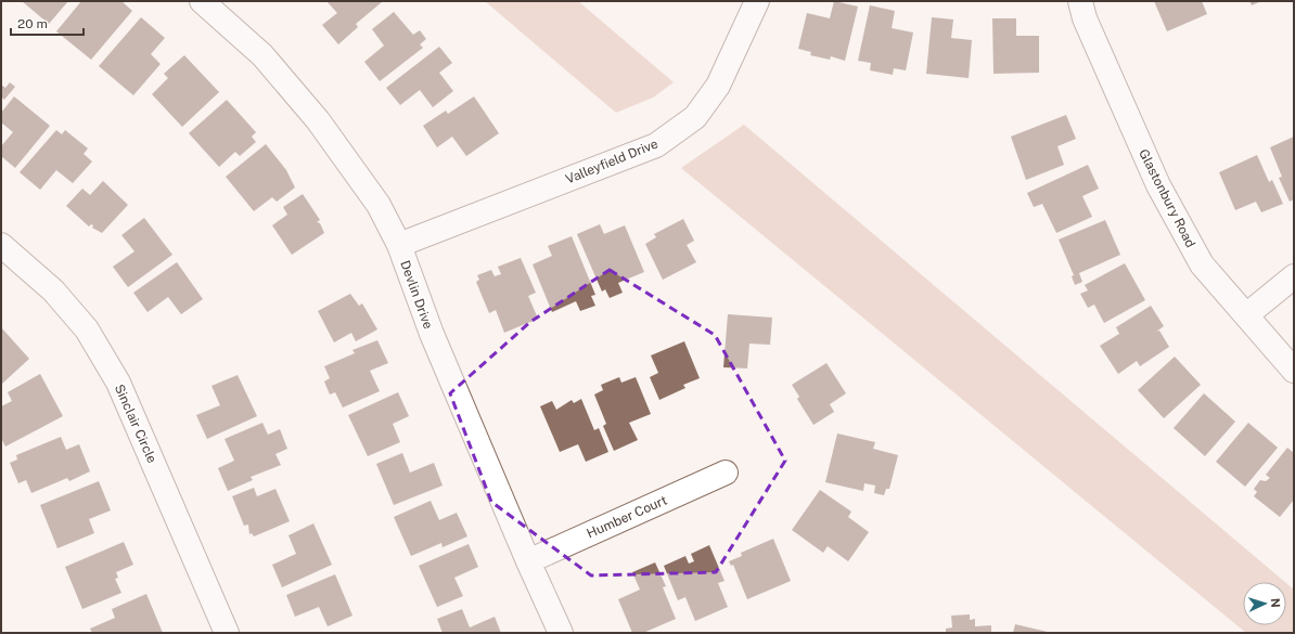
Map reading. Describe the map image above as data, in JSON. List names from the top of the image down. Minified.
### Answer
{"streets":{"street":["Valleyfield Drive","Glastonbury Road","Devlin Drive","Sinclair Circle","Humber Court"]},"crossings":[["Valleyfield Drive","Devlin Drive"],["Devlin Drive","Humber Court"]],"scale_bar":"20 m","north":"right"}
